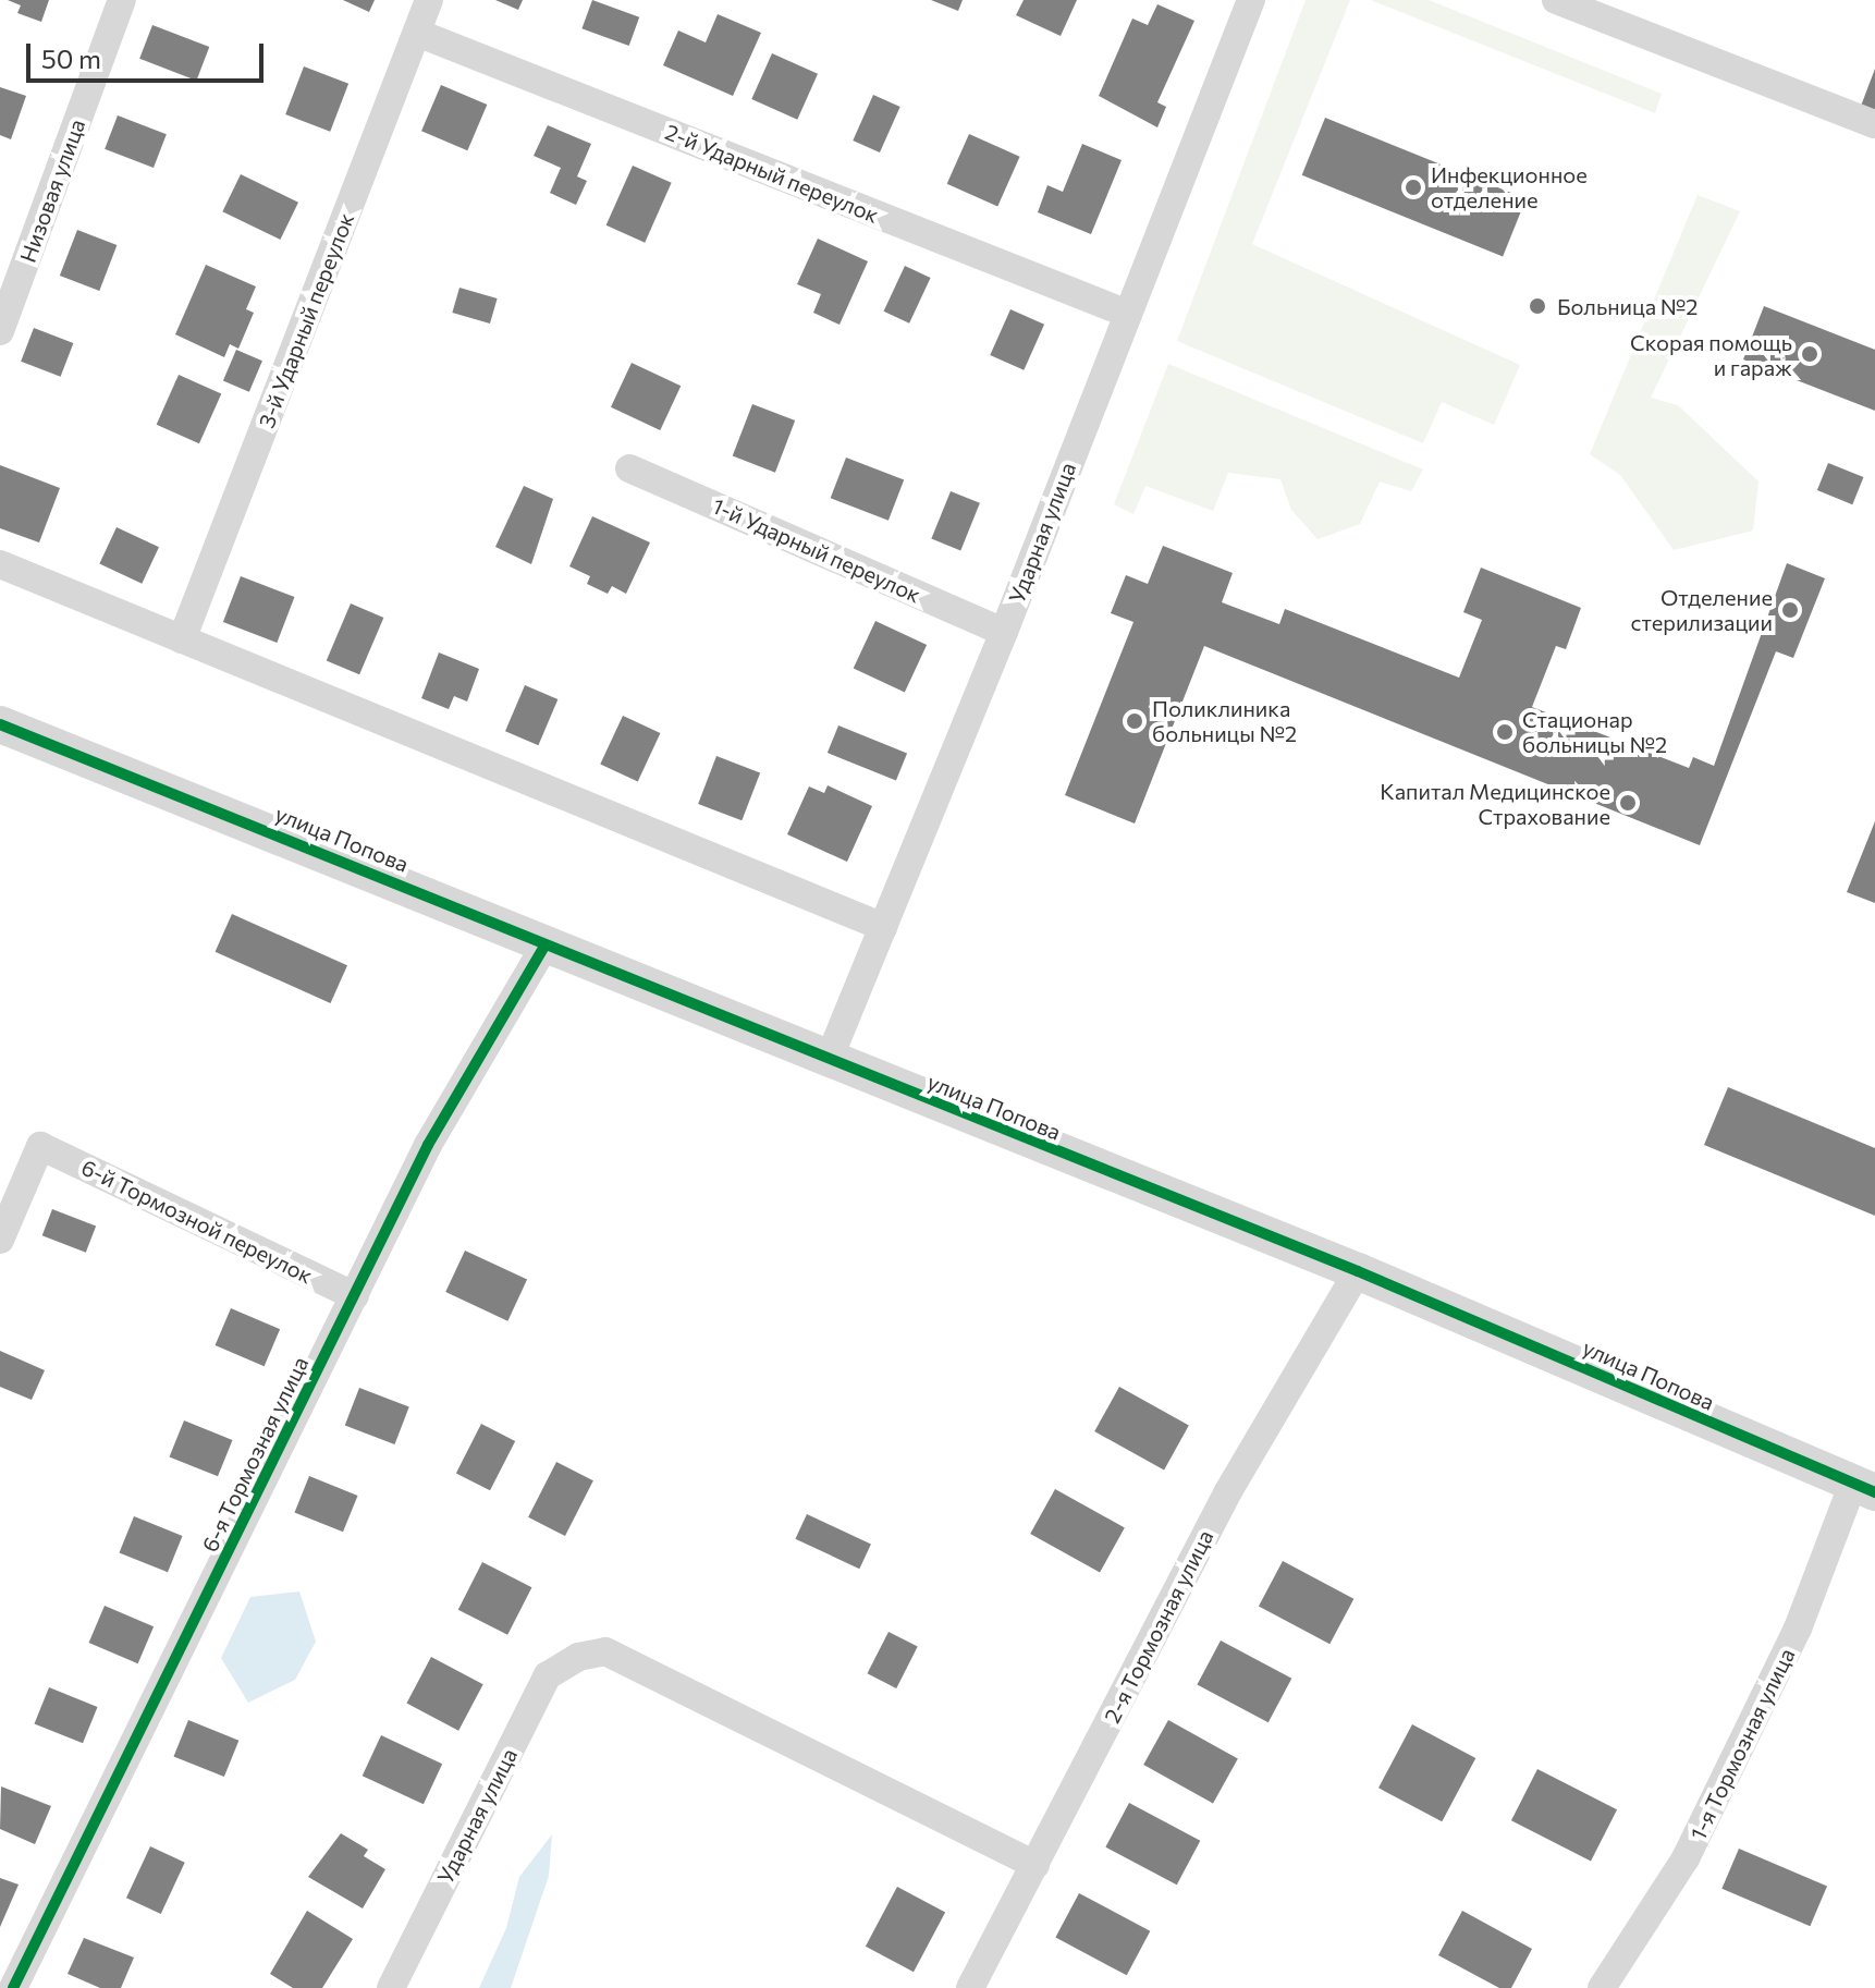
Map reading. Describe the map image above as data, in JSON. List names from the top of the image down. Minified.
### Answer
{"streets":{"street":["2-й Ударный переулок","Низовая улица","3-й Ударный переулок","Ударная улица","1-й Ударный переулок","улица Попова","6-й Тормозной переулок","6-я Тормозная улица","2-я Тормозная улица","1-я Тормозная улица"]},"crossings":[["2-й Ударный переулок","3-й Ударный переулок"],["2-й Ударный переулок","Ударная улица"],["Ударная улица","1-й Ударный переулок"],["Ударная улица","улица Попова"],["Ударная улица","2-я Тормозная улица"],["улица Попова","6-я Тормозная улица"],["улица Попова","2-я Тормозная улица"],["улица Попова","1-я Тормозная улица"],["6-й Тормозной переулок","6-я Тормозная улица"]],"places":["Инфекционное отделение","Больница №2","Скорая помощь и гараж","Отделение стерилизации","Поликлиника больницы №2","Стационар больницы №2","Капитал Медицинское Страхование"],"scale_bar":"50 m"}
